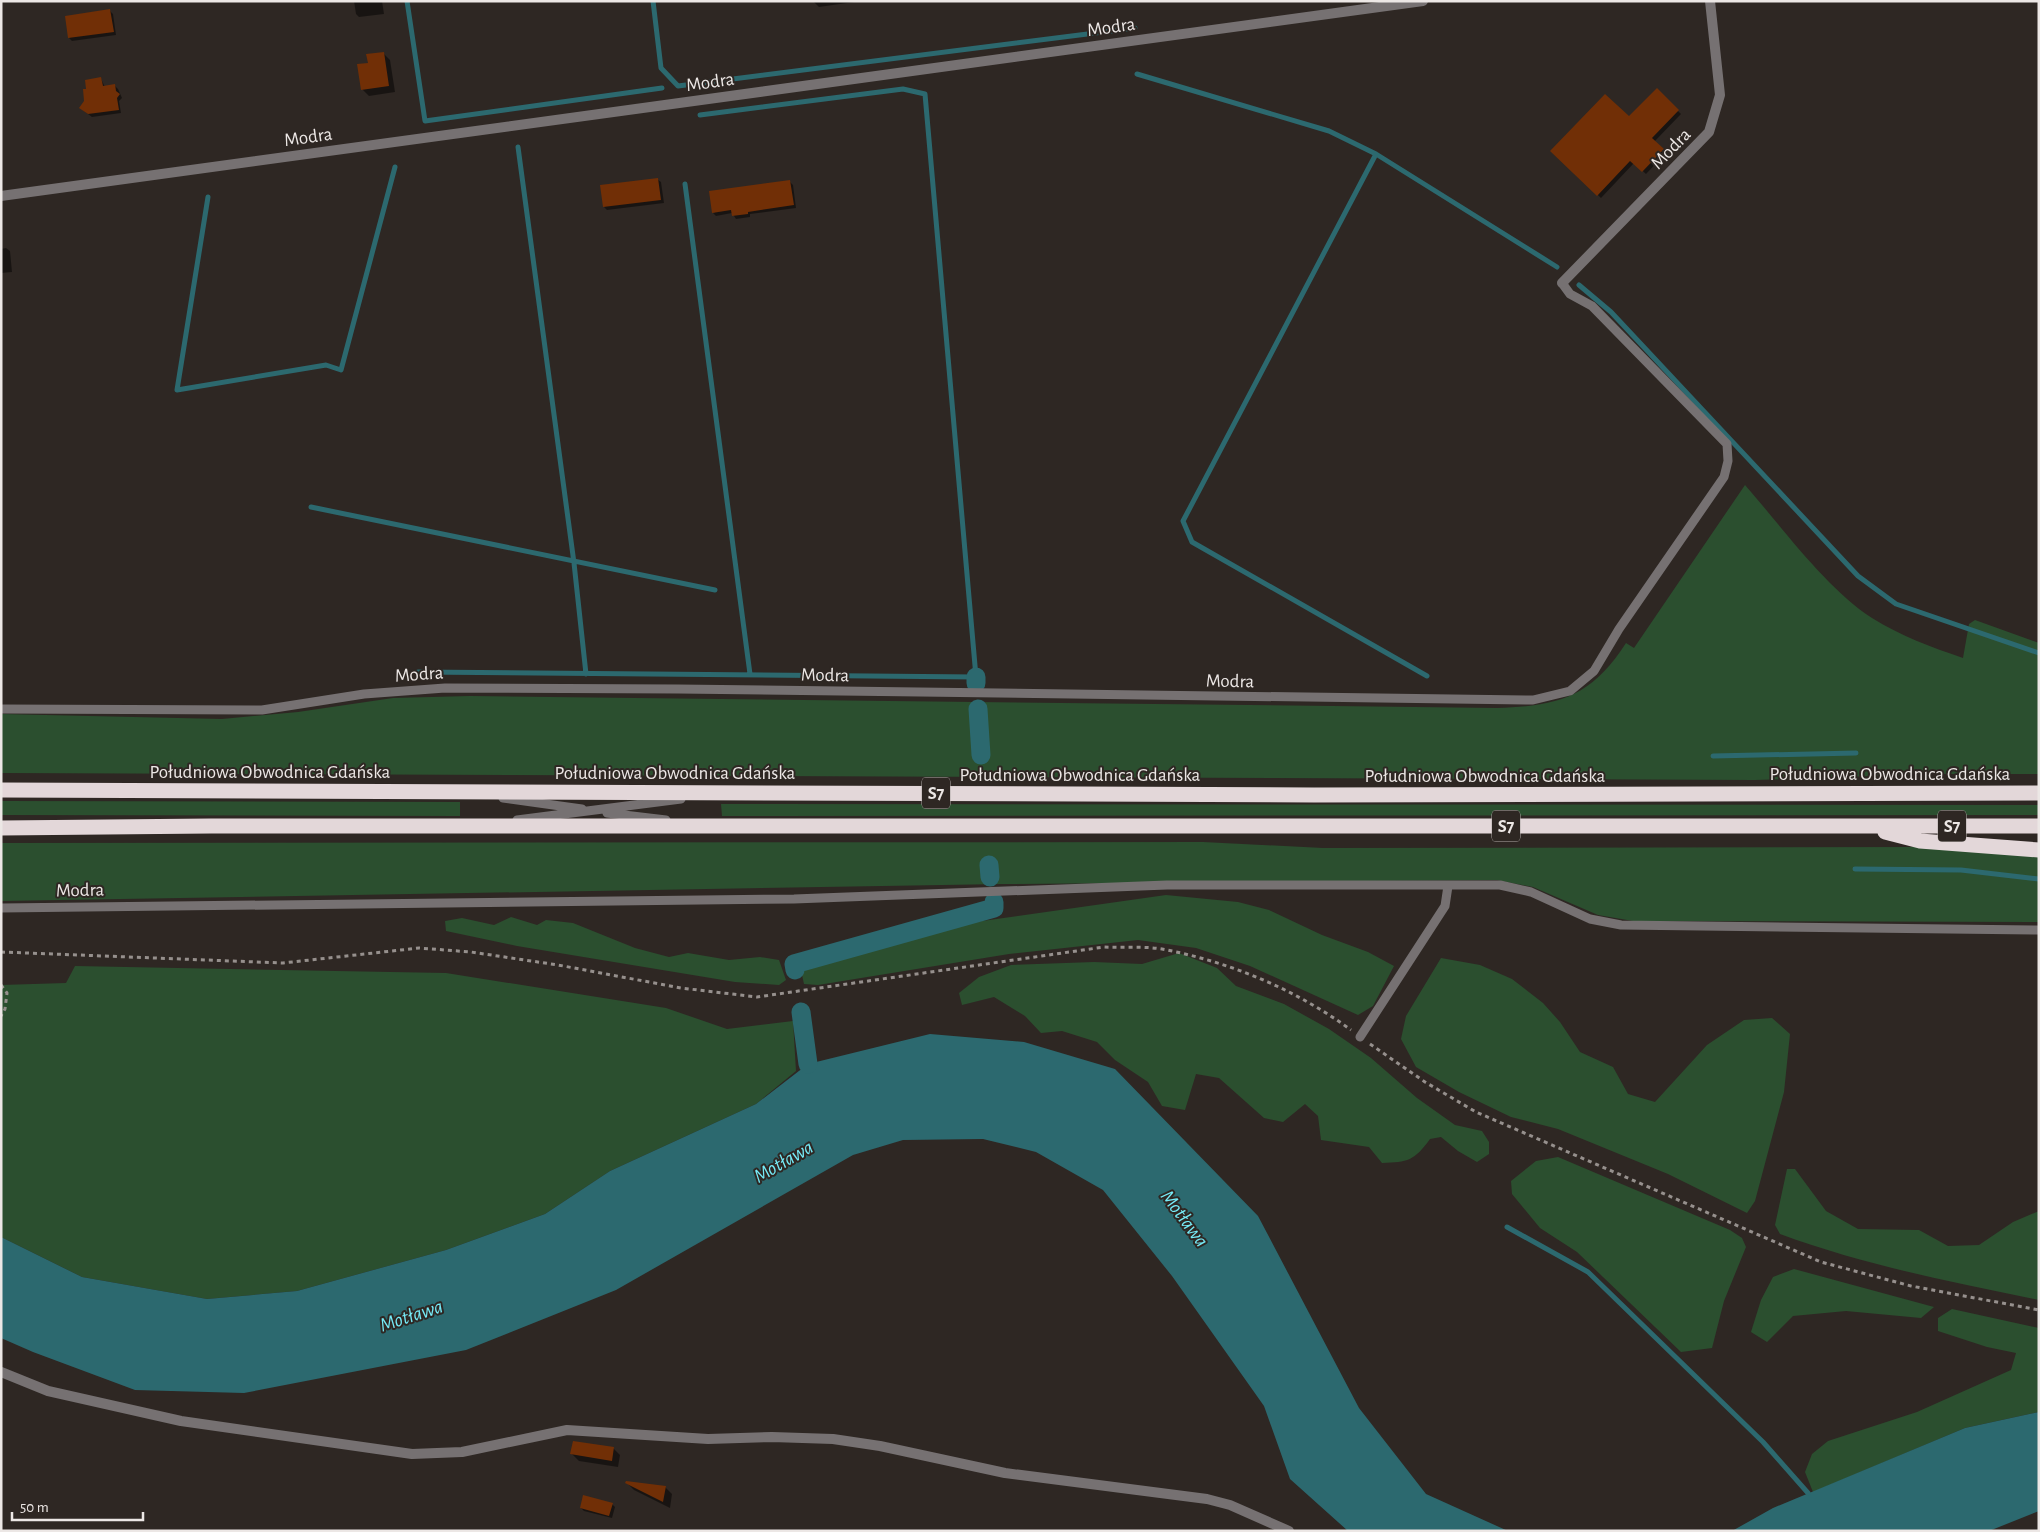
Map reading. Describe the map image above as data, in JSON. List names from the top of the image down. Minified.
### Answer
{"streets":{"highway":["Południowa Obwodnica Gdańska","S7"],"street":["Modra"]},"water":["Motława"],"scale_bar":"50 m"}
